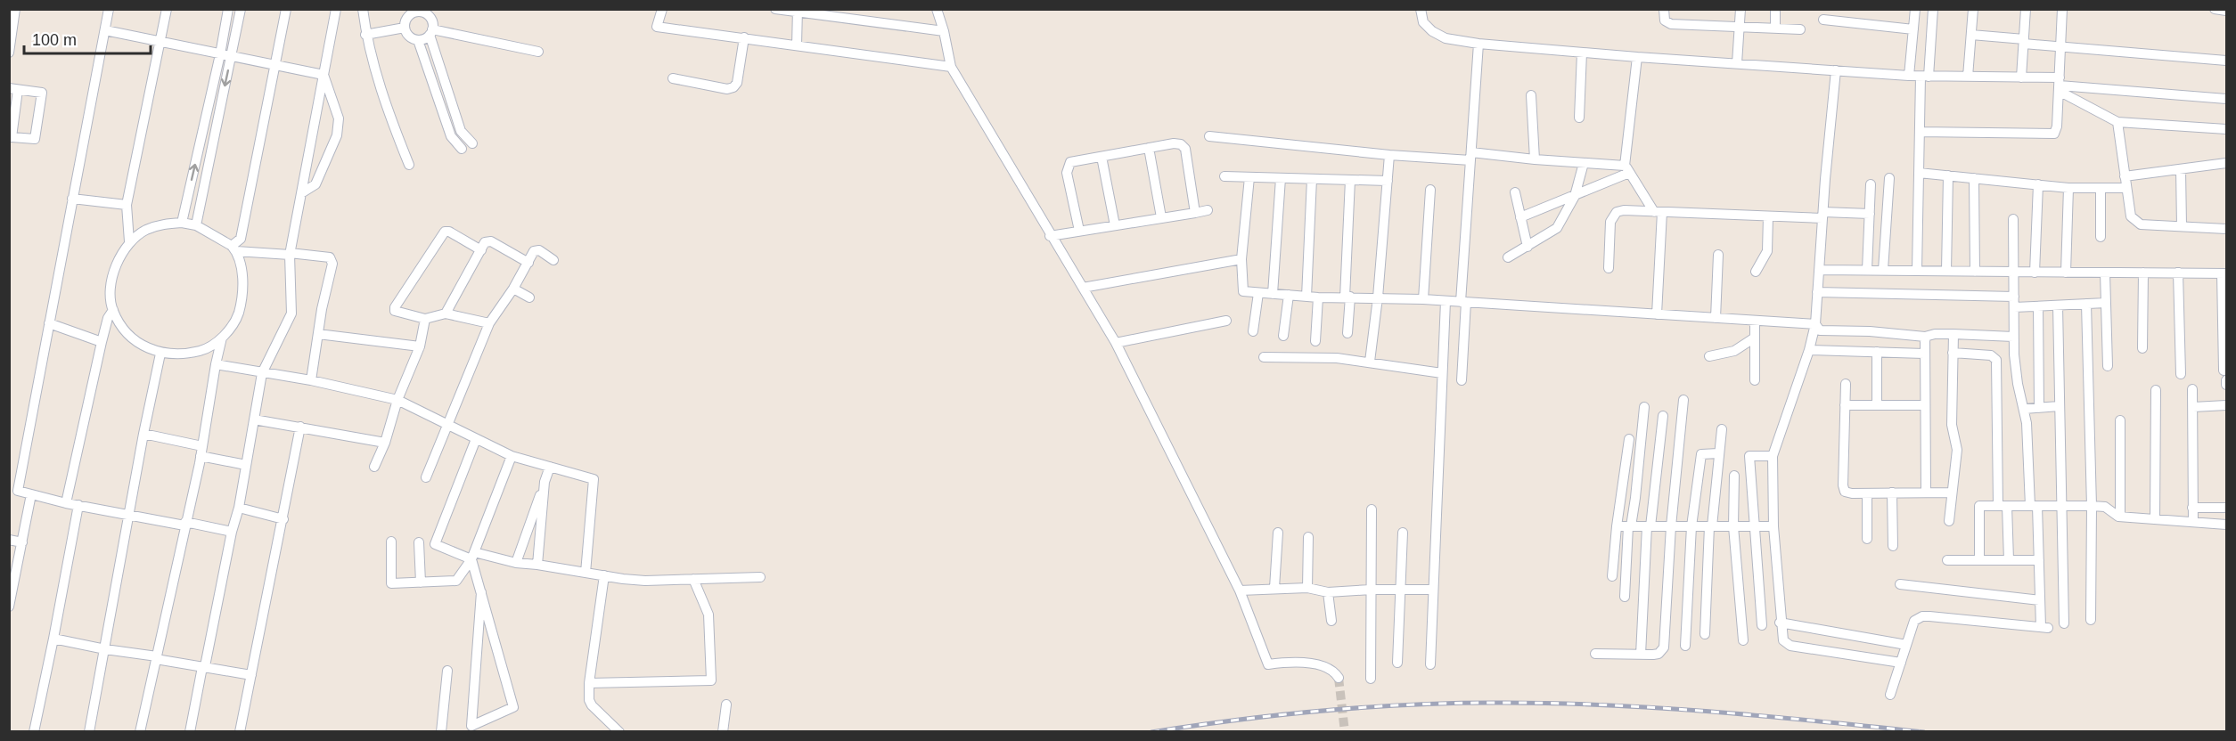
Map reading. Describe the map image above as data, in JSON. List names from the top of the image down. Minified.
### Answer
{"scale_bar":"100 m"}
